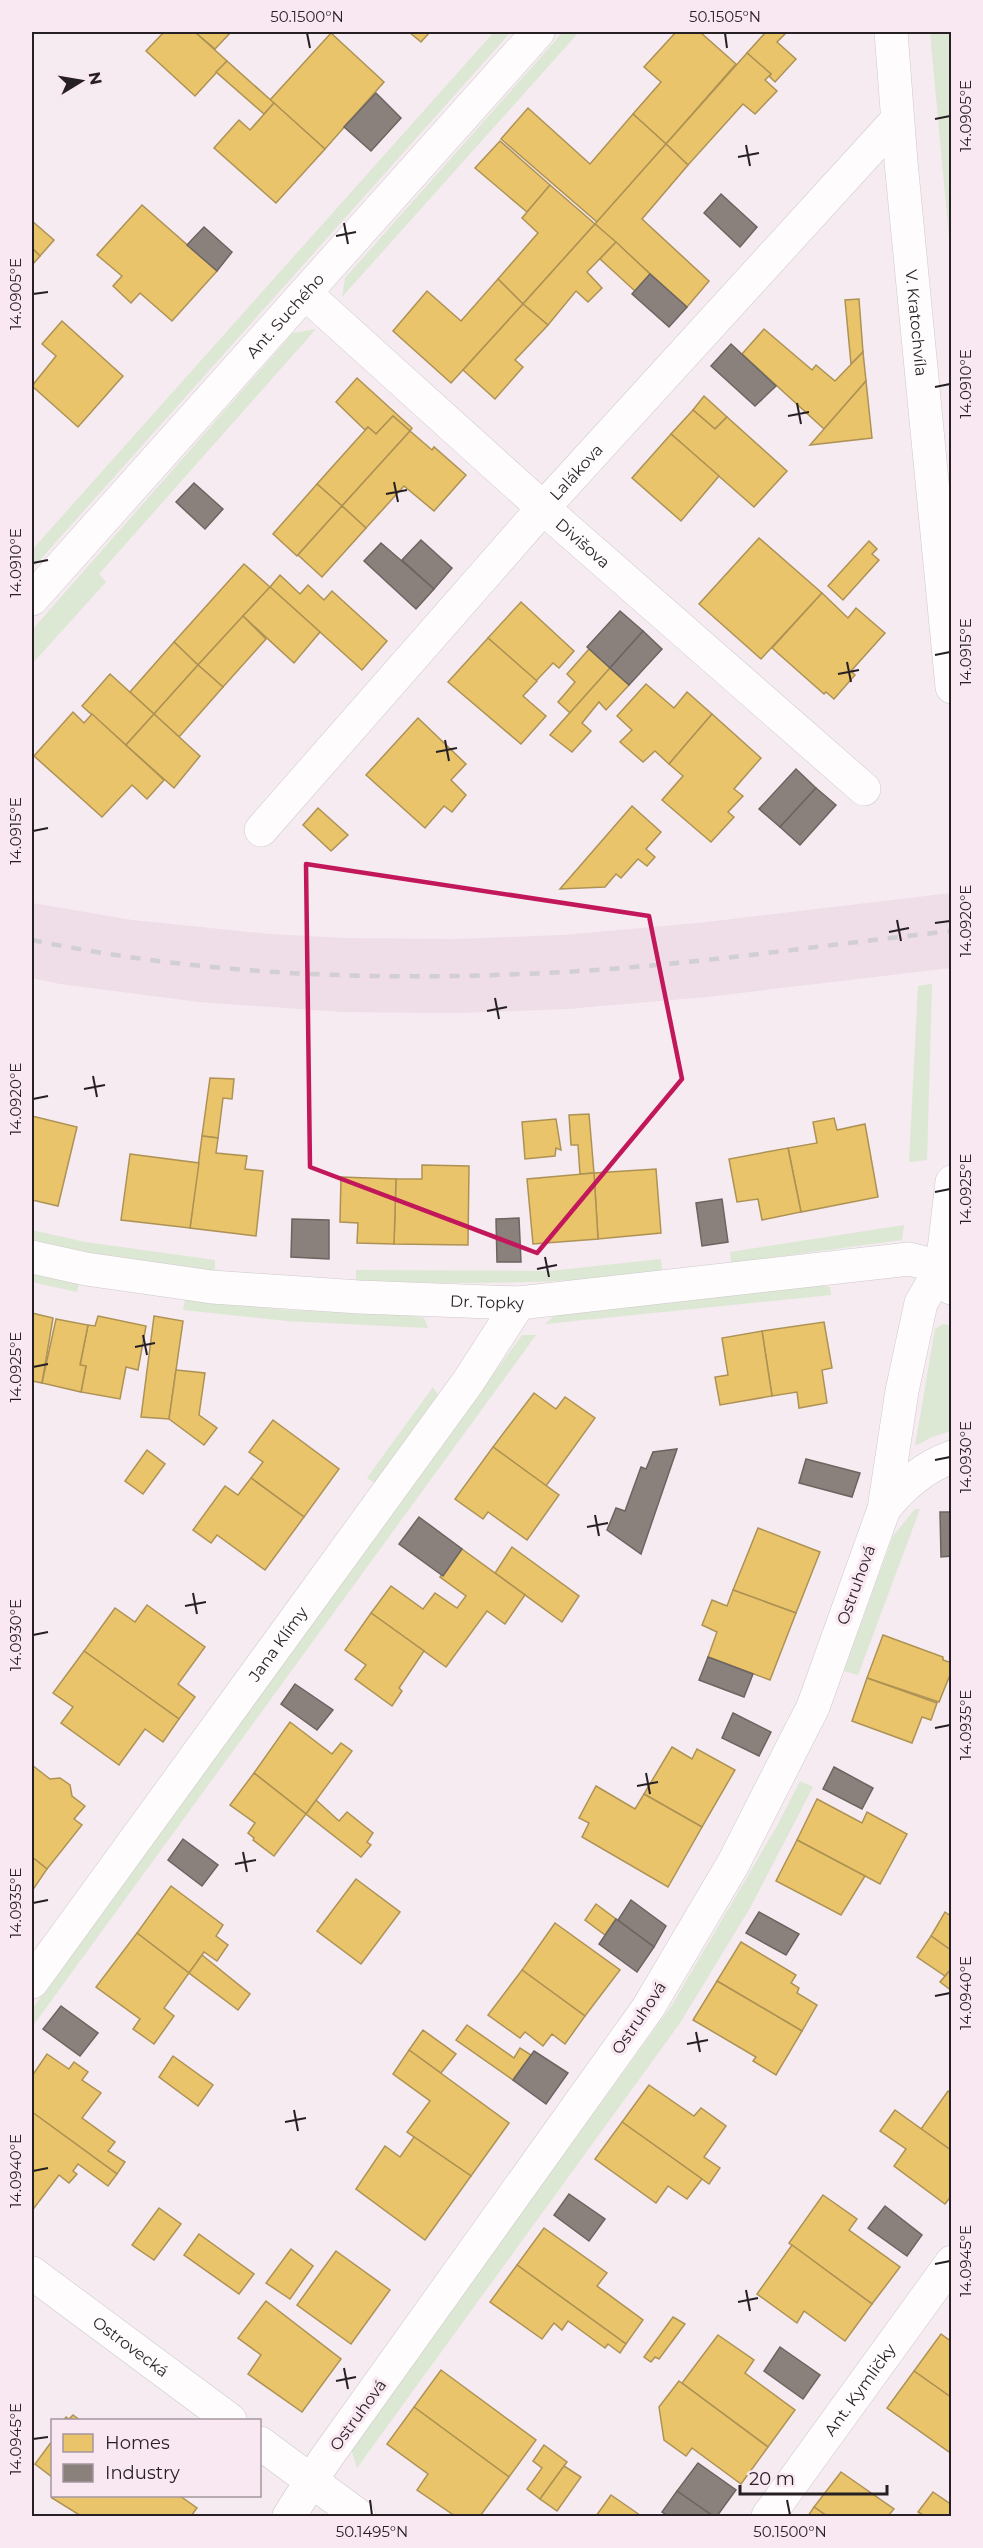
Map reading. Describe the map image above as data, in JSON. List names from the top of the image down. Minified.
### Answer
{"streets":{"street":["Ant. Suchého","V. Kratochvíla","Lalákova","Divišova","Dr. Topky","Ostruhová","Jana Klímy","Ostrovecká","Ant. Kymličky"]},"crossings":[["Ant. Suchého","Divišova"],["V. Kratochvíla","Lalákova"],["Lalákova","Divišova"],["Dr. Topky","Ostruhová"],["Dr. Topky","Jana Klímy"]],"legend":["Homes","Industry"],"scale_bar":"20 m","north":"right","coordinates":["50.1500°N","50.1505°N","14.0905°E","14.0910°E","14.0915°E","14.0920°E","14.0925°E","14.0930°E","14.0935°E","14.0940°E","14.0945°E","50.1495°N"]}
